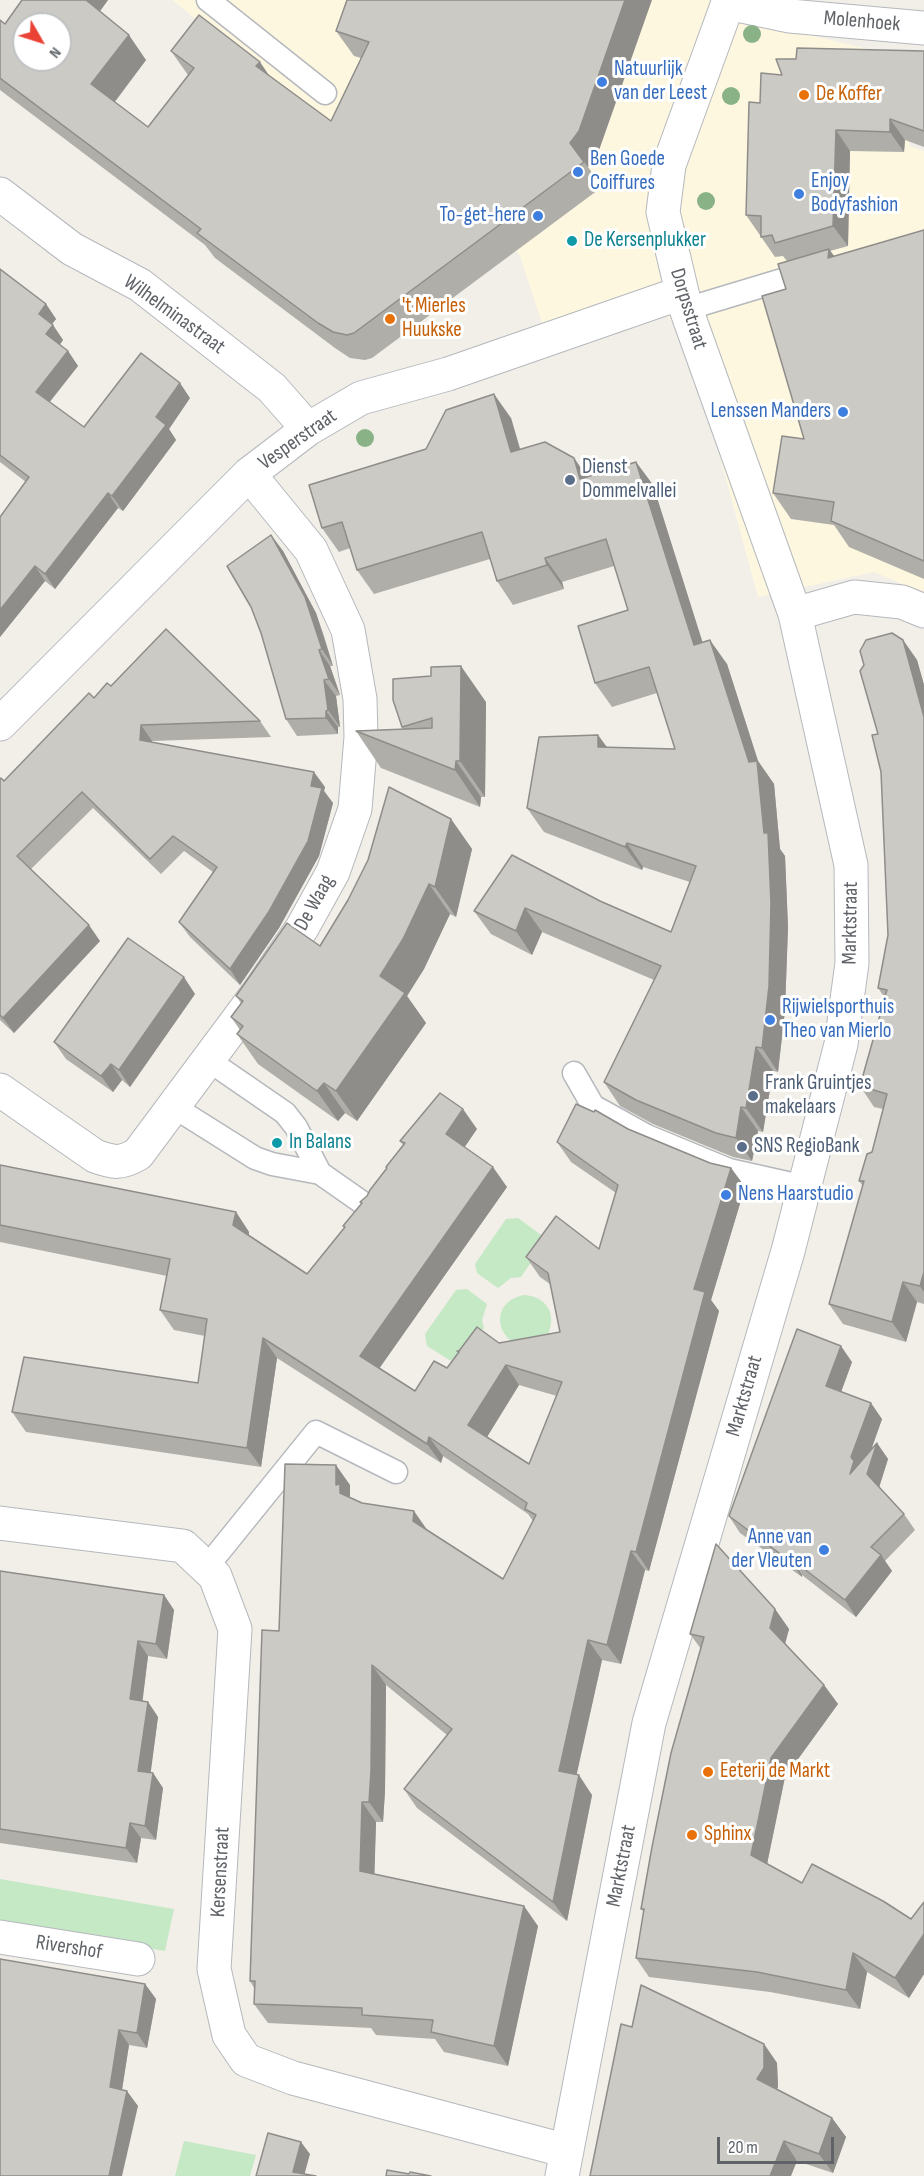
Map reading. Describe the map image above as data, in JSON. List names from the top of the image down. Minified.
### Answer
{"streets":{"street":["Molenhoek","Dorpsstraat","Wilhelminastraat","Vesperstraat","De Waag","Marktstraat","Kersenstraat","Rivershof"]},"crossings":[["Molenhoek","Dorpsstraat"],["Dorpsstraat","Vesperstraat"],["Dorpsstraat","Marktstraat"],["Wilhelminastraat","Vesperstraat"],["Vesperstraat","De Waag"],["Marktstraat","Kersenstraat"]],"places":["Natuurlijk van der Leest","De Koffer","Ben Goede Coiffures","Enjoy Bodyfashion","To-get-here","De Kersenplukker","'t Mierles Huukske","Lenssen Manders","Dienst Dommelvallei","Rijwielsporthuis Theo van Mierlo","Frank Gruintjes makelaars","In Balans","SNS RegioBank","Nens Haarstudio","Anne van der Vleuten","Eeterij de Markt","Sphinx"],"scale_bar":"20 m","north":"bottom right"}
